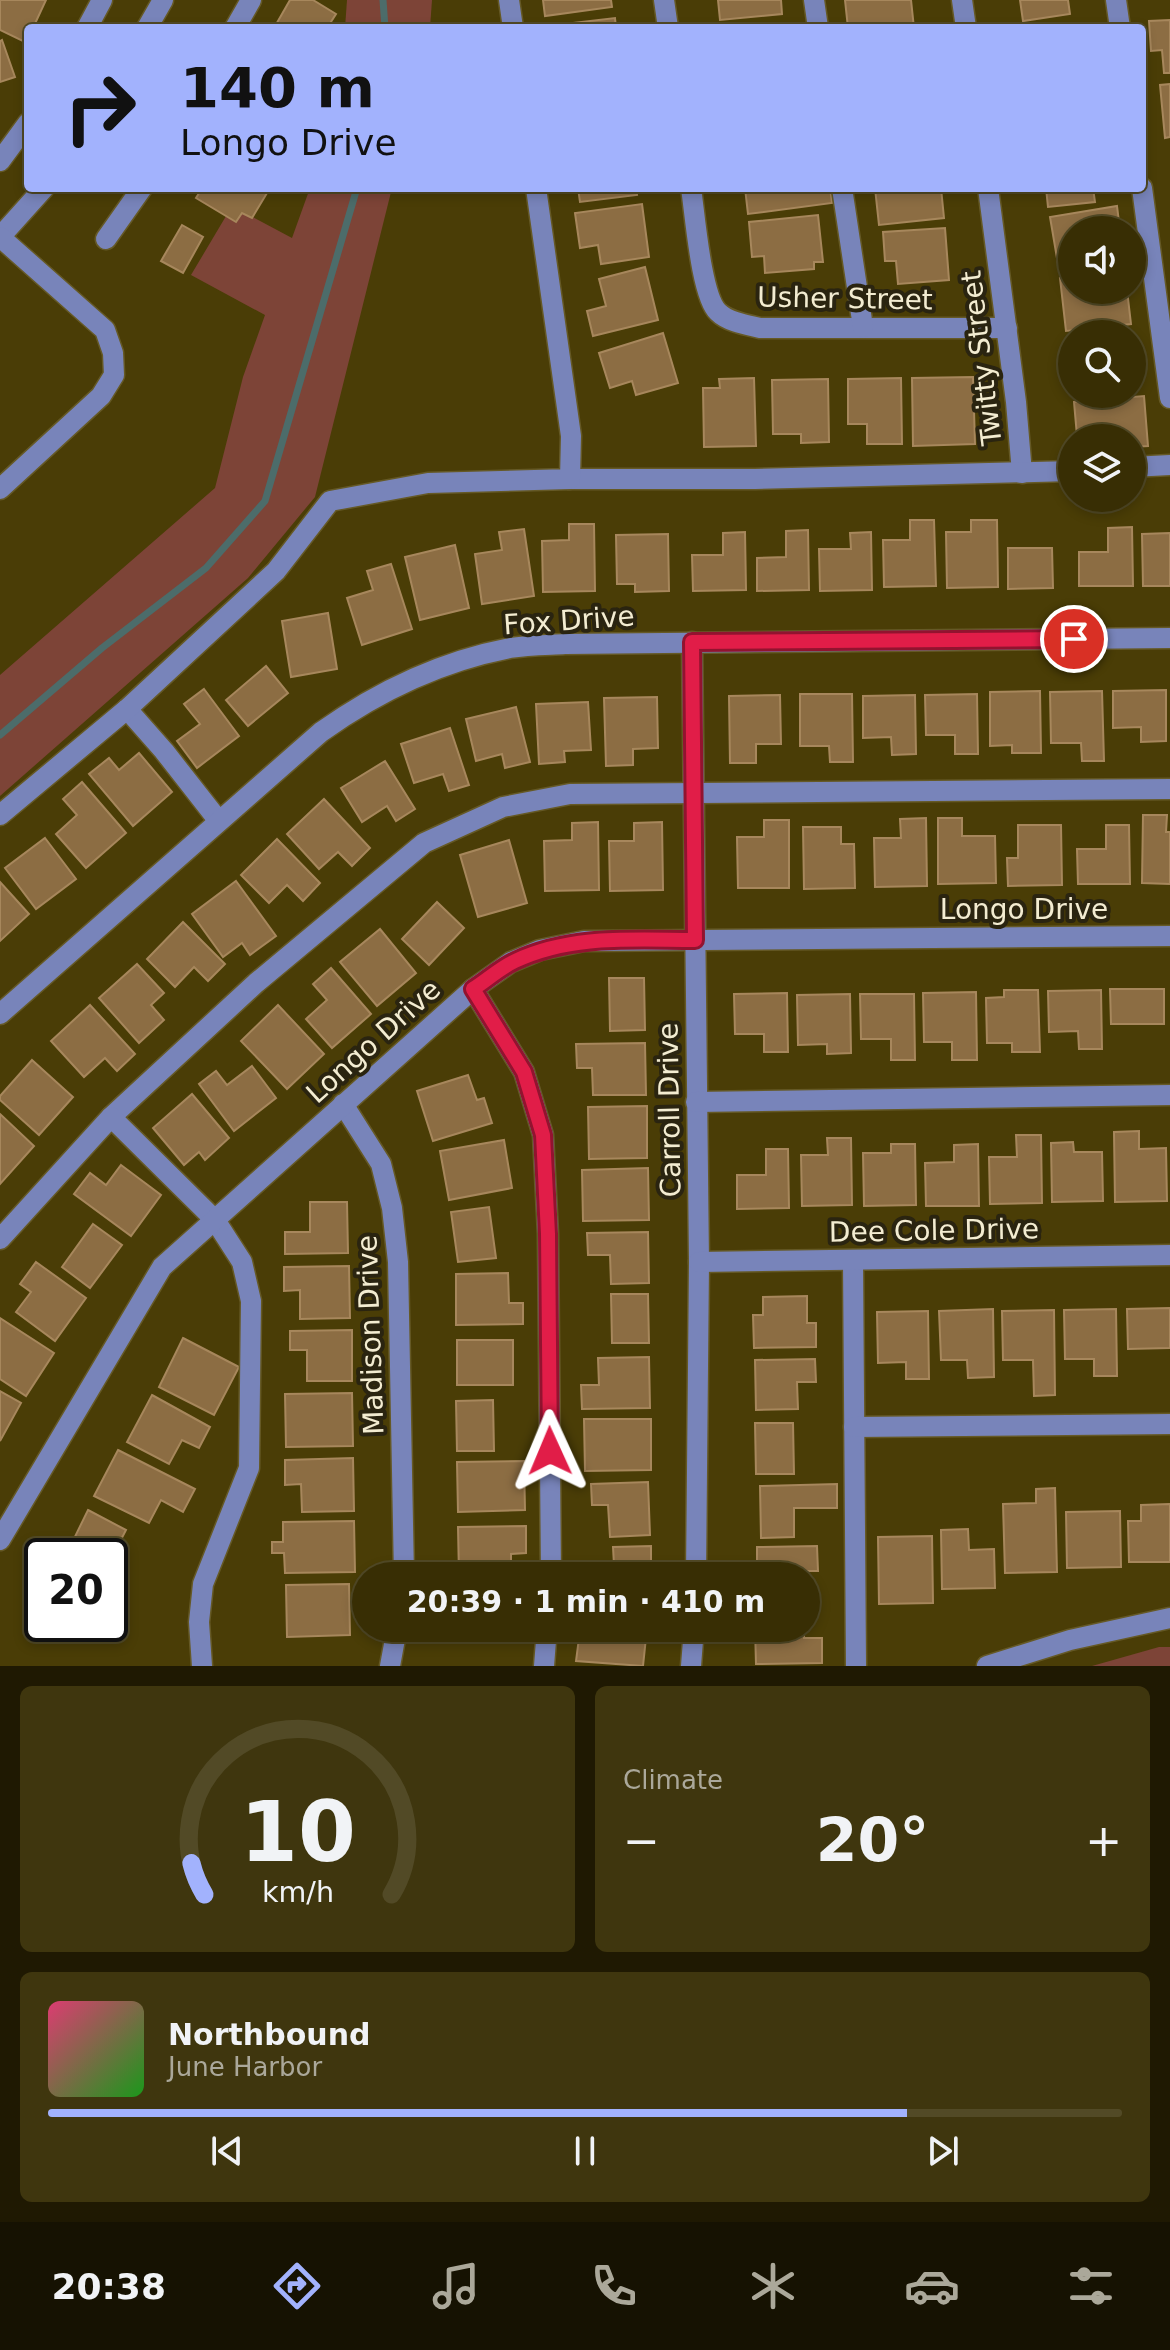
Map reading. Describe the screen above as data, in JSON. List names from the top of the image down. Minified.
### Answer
{"streets":{"street":["Usher Street","Twitty Street","Fox Drive","Longo Drive","Carroll Drive","Dee Cole Drive","Madison Drive"]},"crossings":[["Usher Street","Twitty Street"],["Fox Drive","Carroll Drive"],["Longo Drive","Carroll Drive"],["Longo Drive","Madison Drive"],["Carroll Drive","Dee Cole Drive"]],"page":{"turn":["140 m","Longo Drive"],"limit":"20","trip":"20:39 · 1 min · 410 m","tile":"Climate","heat":["−","20°","+"],"song":["Northbound","June Harbor"],"tabs":"20:38","gauge":["10","km/h"]}}
